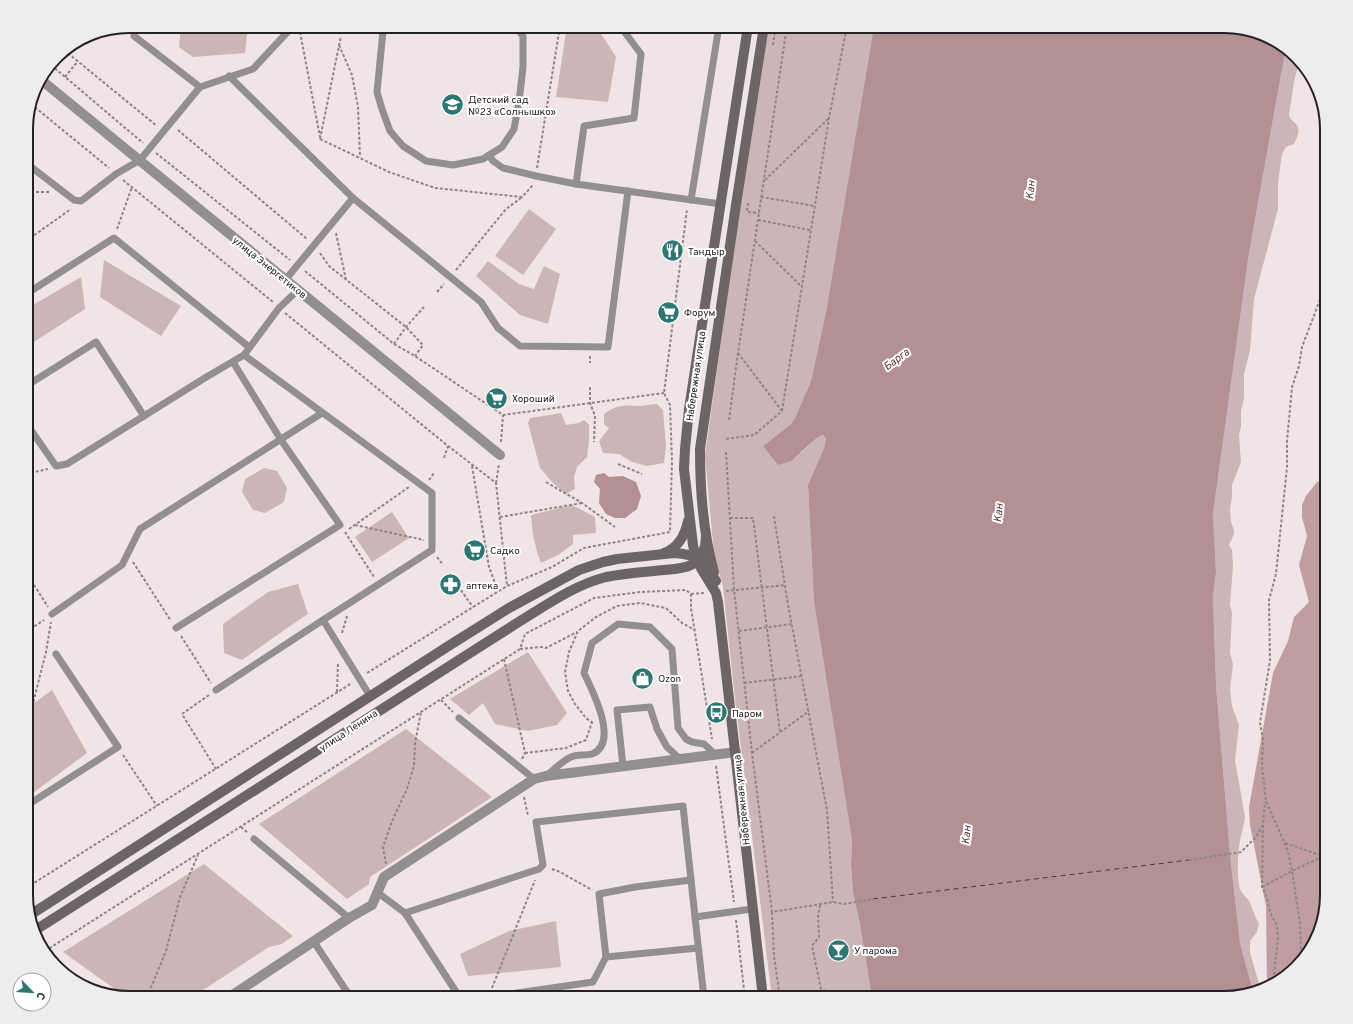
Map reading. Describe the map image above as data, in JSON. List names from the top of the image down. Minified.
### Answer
{"streets":{"main road":["Набережная улица","улица Ленина"],"street":["улица Энергетиков"]},"crossings":[["Набережная улица","улица Ленина"]],"water":["Кан","Барга"],"places":{"school or university":["Детский сад №23 «Солнышко»"],"restaurant":["Тандыр"],"supermarket":["Форум","Хороший","Садко"],"pharmacy":["аптека"],"shop":["Ozon"],"bus stop":["Паром"],"bar":["У парома"]},"north":"bottom right"}
